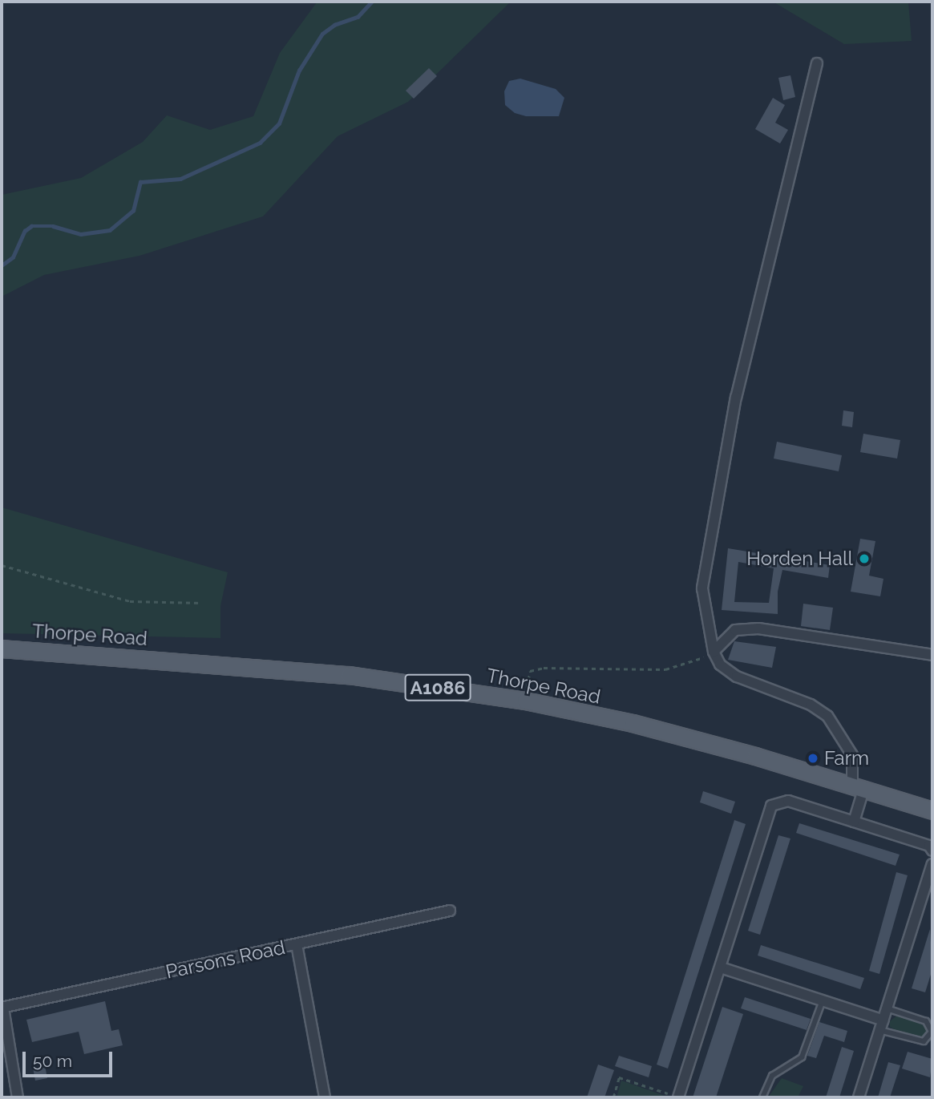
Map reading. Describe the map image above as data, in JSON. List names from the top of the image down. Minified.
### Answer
{"streets":{"main road":["Thorpe Road","A1086"],"street":["Parsons Road"]},"places":["Horden Hall","Farm"],"scale_bar":"50 m"}
